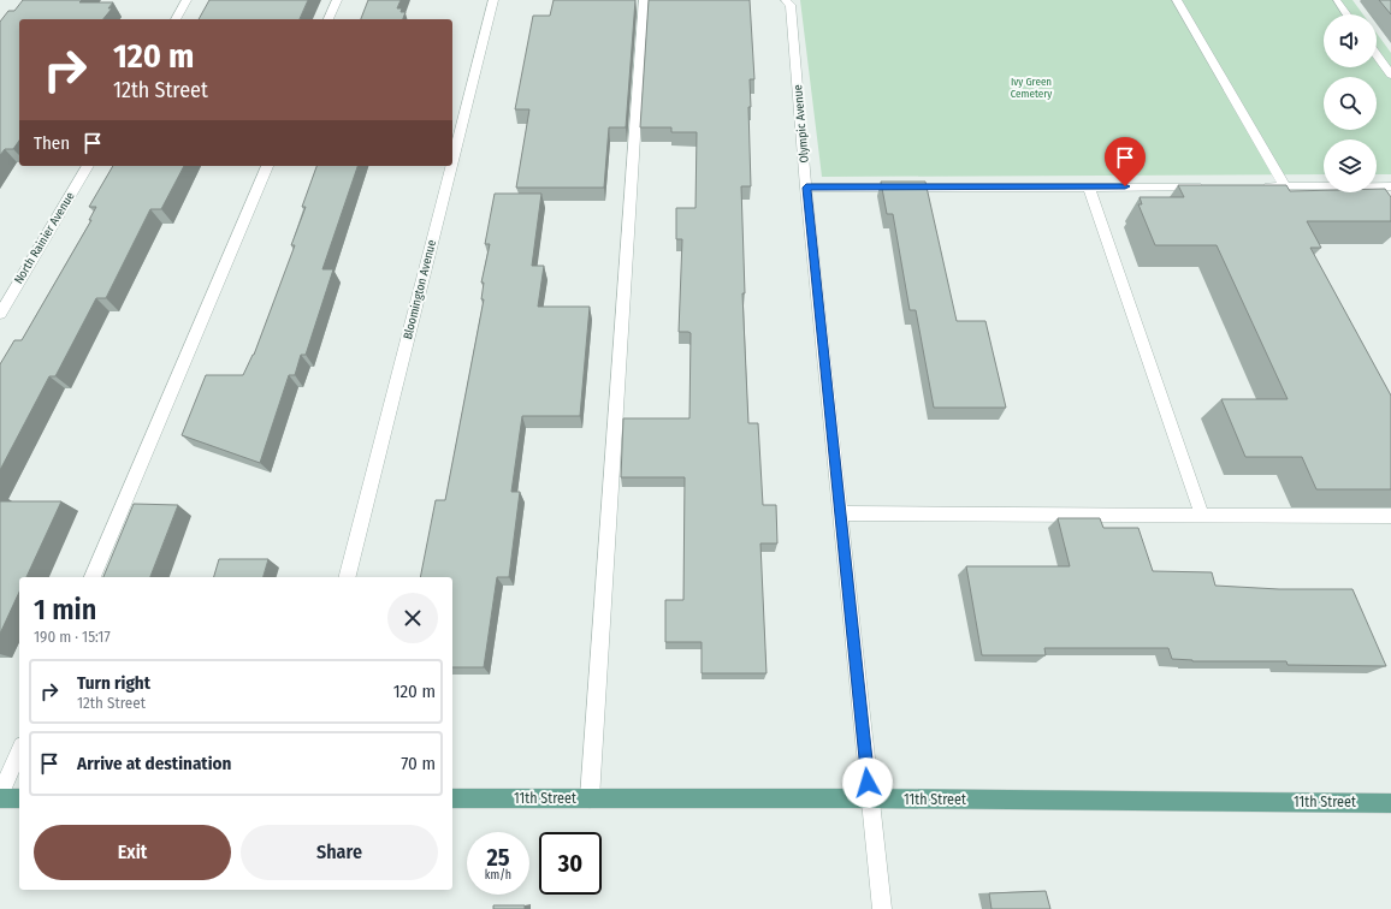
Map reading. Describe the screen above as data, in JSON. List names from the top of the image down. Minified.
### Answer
{"streets":{"main road":["11th Street"],"street":["Olympic Avenue","North Rainier Avenue","Bloomington Avenue"]},"crossings":[["Olympic Avenue","11th Street"]],"parks":["Ivy Green Cemetery"],"page":{"turn":["120 m","12th Street"],"then":"Then","heading":["1 min","190 m · 15:17"],"list":[{"name":"Turn right","note":"12th Street","value":"120 m"},{"name":"Arrive at destination","value":"70 m"}],"buttons":["Exit","Share"],"speed":"25 km/h","limit":"30"}}
